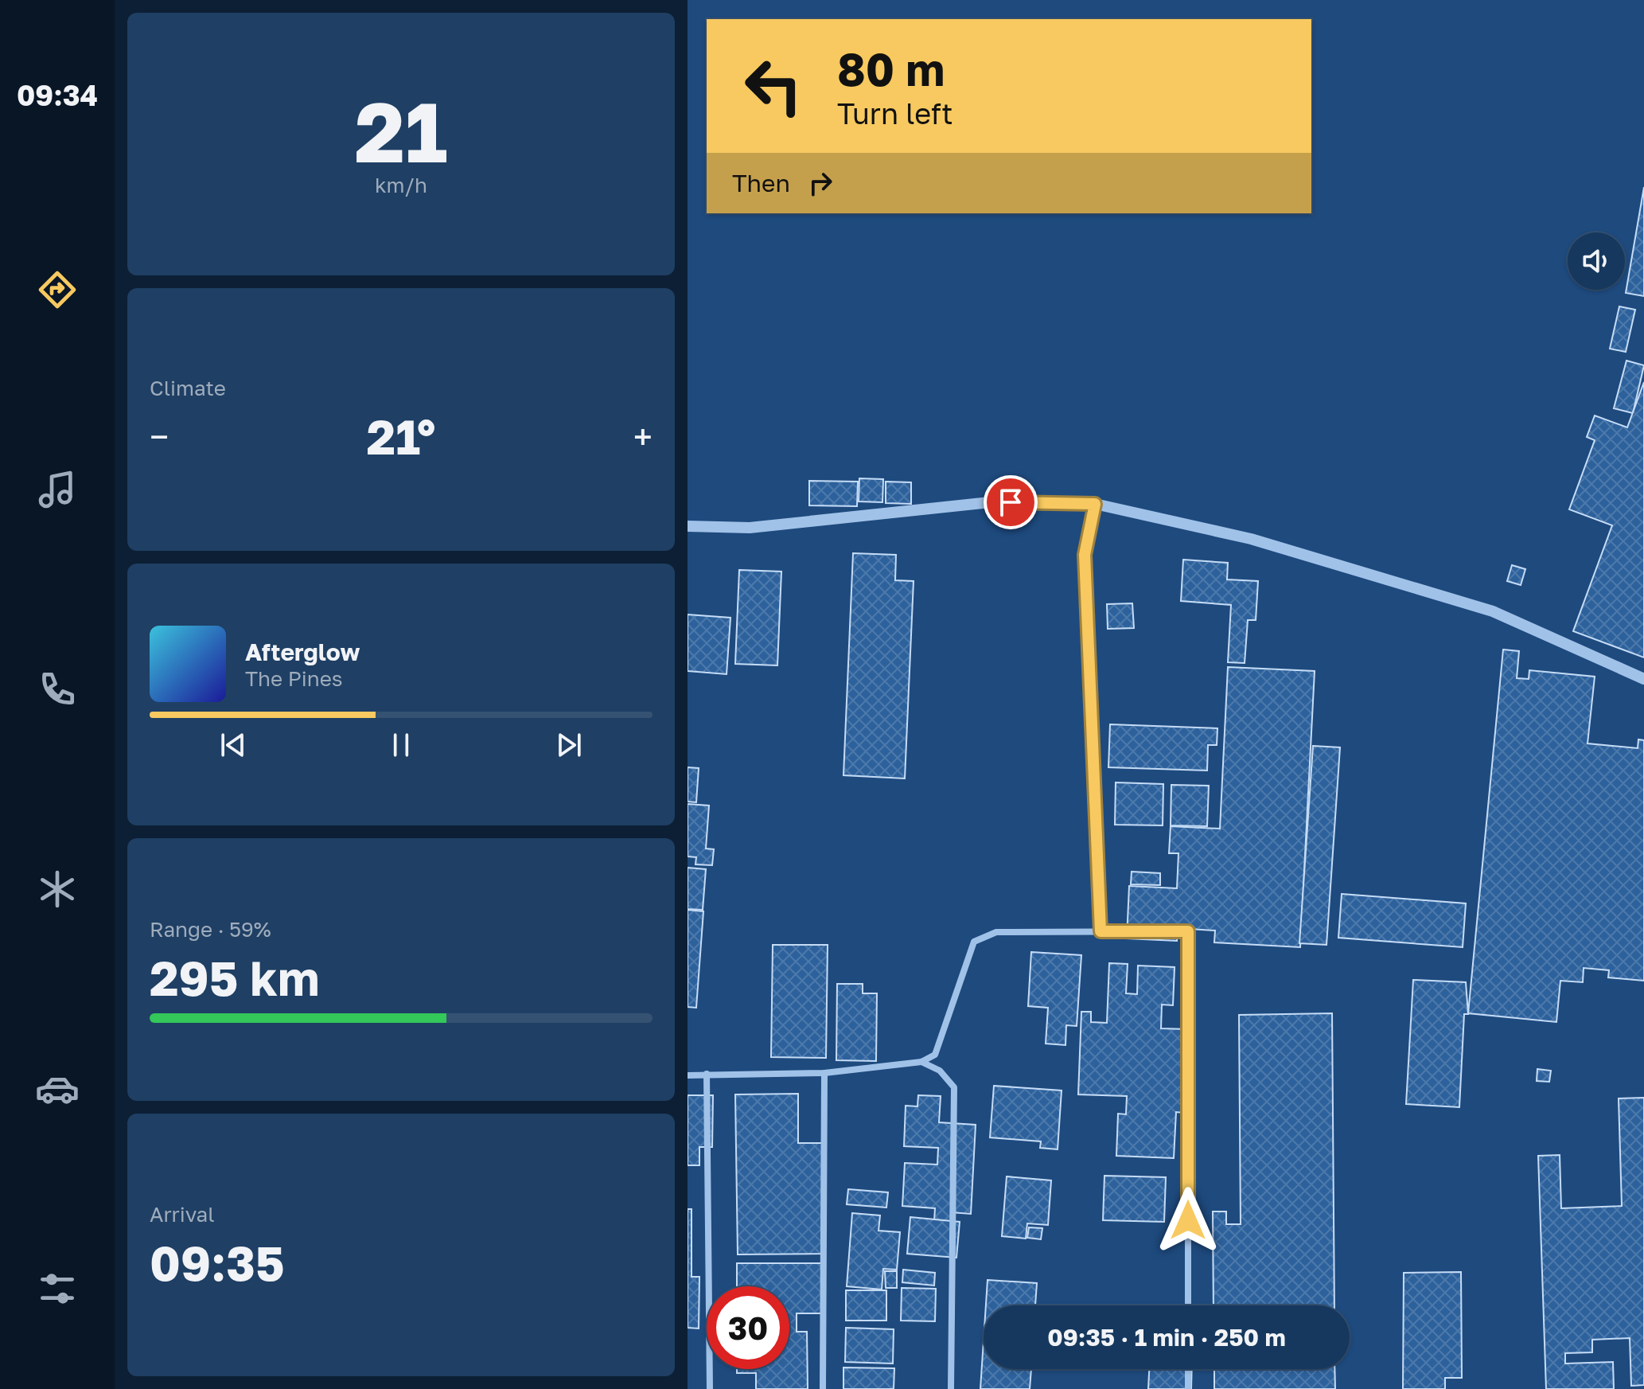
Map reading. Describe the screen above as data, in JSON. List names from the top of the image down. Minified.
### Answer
{"page":{"tabs":"09:34","tile":[["21","km/h"],"Climate",["Range · 59%","295 km"],["Arrival","09:35"]],"turn":["80 m","Turn left"],"then":"Then","heat":["−","21°","+"],"song":["Afterglow","The Pines"],"limit":"30","trip":"09:35 · 1 min · 250 m"}}
